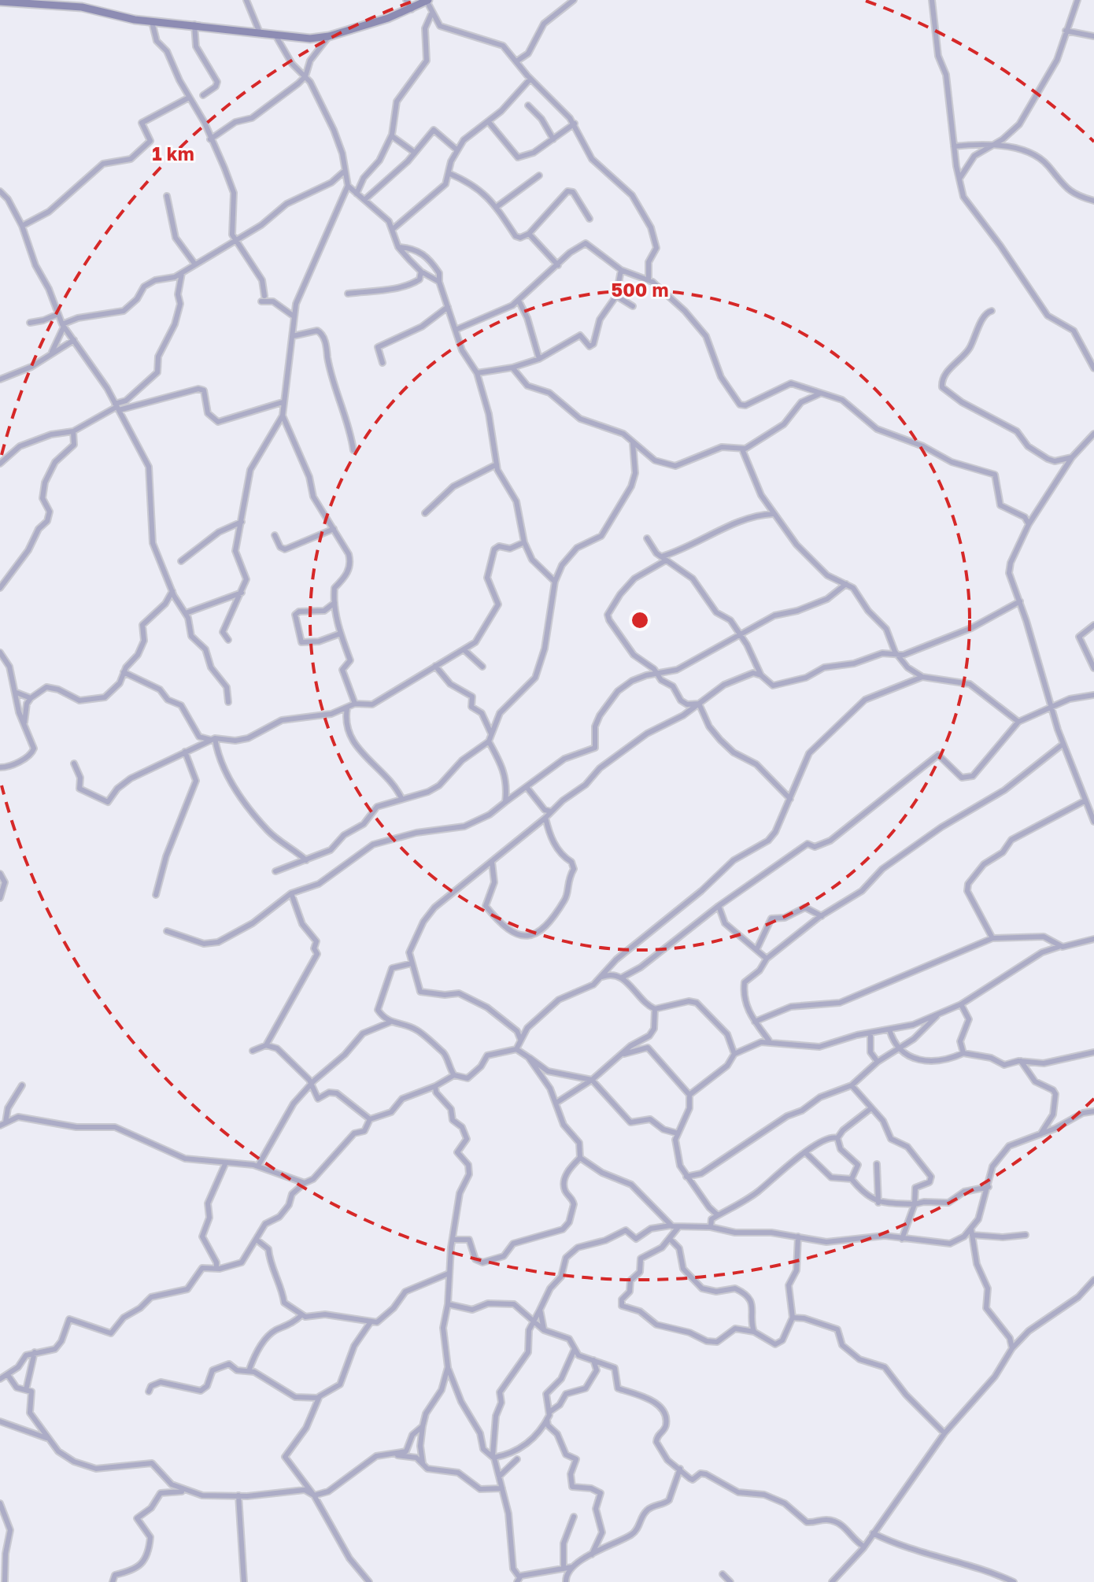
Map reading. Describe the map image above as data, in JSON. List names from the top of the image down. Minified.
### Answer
{"rings":["1 km","500 m"]}
